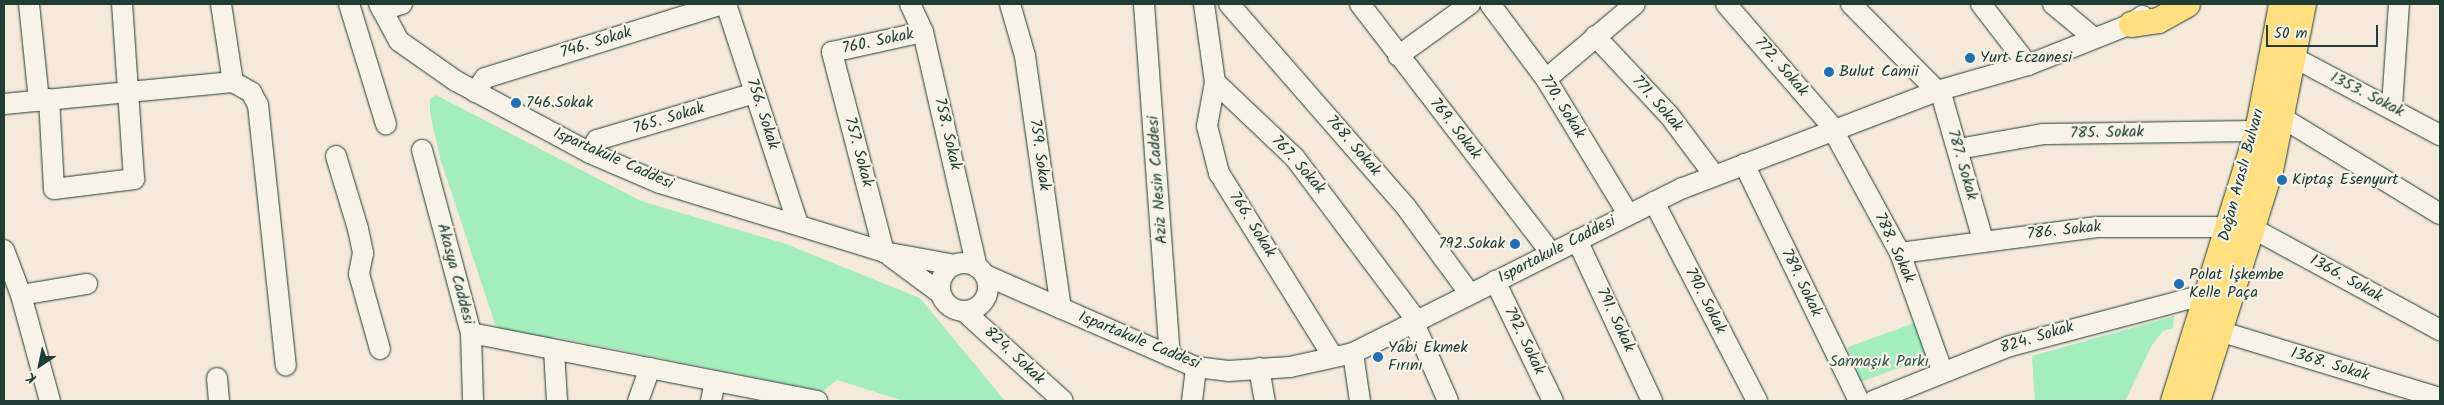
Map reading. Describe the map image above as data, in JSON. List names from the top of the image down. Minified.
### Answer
{"streets":{"main road":["Doğan Araslı Bulvarı"],"street":["760. Sokak","746. Sokak","772. Sokak","1353. Sokak","771. Sokak","770. Sokak","756. Sokak","765. Sokak","769. Sokak","785. Sokak","758. Sokak","768. Sokak","757. Sokak","759. Sokak","Ispartakule Caddesi","767. Sokak","787. Sokak","Aziz Nesin Caddesi","766. Sokak","786. Sokak","788. Sokak","Akasya Caddesi","1366. Sokak","789. Sokak","790. Sokak","791. Sokak","824. Sokak","792. Sokak","1368. Sokak"]},"crossings":[["760. Sokak","758. Sokak"],["760. Sokak","757. Sokak"],["746. Sokak","756. Sokak"],["746. Sokak","Ispartakule Caddesi"],["772. Sokak","Ispartakule Caddesi"],["772. Sokak","788. Sokak"],["1353. Sokak","Doğan Araslı Bulvarı"],["771. Sokak","Ispartakule Caddesi"],["770. Sokak","Ispartakule Caddesi"],["756. Sokak","765. Sokak"],["756. Sokak","Ispartakule Caddesi"],["765. Sokak","Ispartakule Caddesi"],["769. Sokak","Ispartakule Caddesi"],["785. Sokak","787. Sokak"],["785. Sokak","Doğan Araslı Bulvarı"],["758. Sokak","Ispartakule Caddesi"],["758. Sokak","824. Sokak"],["768. Sokak","Ispartakule Caddesi"],["757. Sokak","Ispartakule Caddesi"],["759. Sokak","Ispartakule Caddesi"],["Ispartakule Caddesi","767. Sokak"],["Ispartakule Caddesi","787. Sokak"],["Ispartakule Caddesi","Aziz Nesin Caddesi"],["Ispartakule Caddesi","766. Sokak"],["Ispartakule Caddesi","788. Sokak"],["Ispartakule Caddesi","789. Sokak"],["Ispartakule Caddesi","790. Sokak"],["Ispartakule Caddesi","791. Sokak"],["Ispartakule Caddesi","824. Sokak"],["Ispartakule Caddesi","792. Sokak"],["767. Sokak","766. Sokak"],["787. Sokak","786. Sokak"],["Doğan Araslı Bulvarı","786. Sokak"],["Doğan Araslı Bulvarı","1366. Sokak"],["Doğan Araslı Bulvarı","824. Sokak"],["Doğan Araslı Bulvarı","1368. Sokak"],["786. Sokak","788. Sokak"],["786. Sokak","1366. Sokak"],["788. Sokak","824. Sokak"]],"parks":["Sarmaşık Parkı"],"places":["Yurt Eczanesi","Bulut Camii","746.Sokak","Kiptaş Esenyurt","792.Sokak","Polat İşkembe Kelle Paça","Yabi Ekmek Fırını"],"scale_bar":"50 m","north":"bottom left"}
